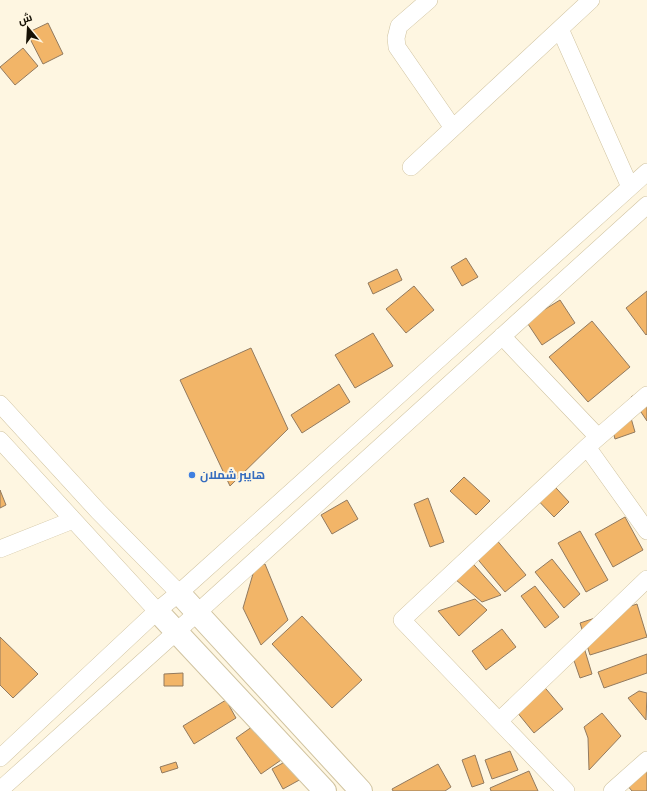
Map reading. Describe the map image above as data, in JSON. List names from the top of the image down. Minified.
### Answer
{"places":["هايبر شملان"],"north":"top"}
